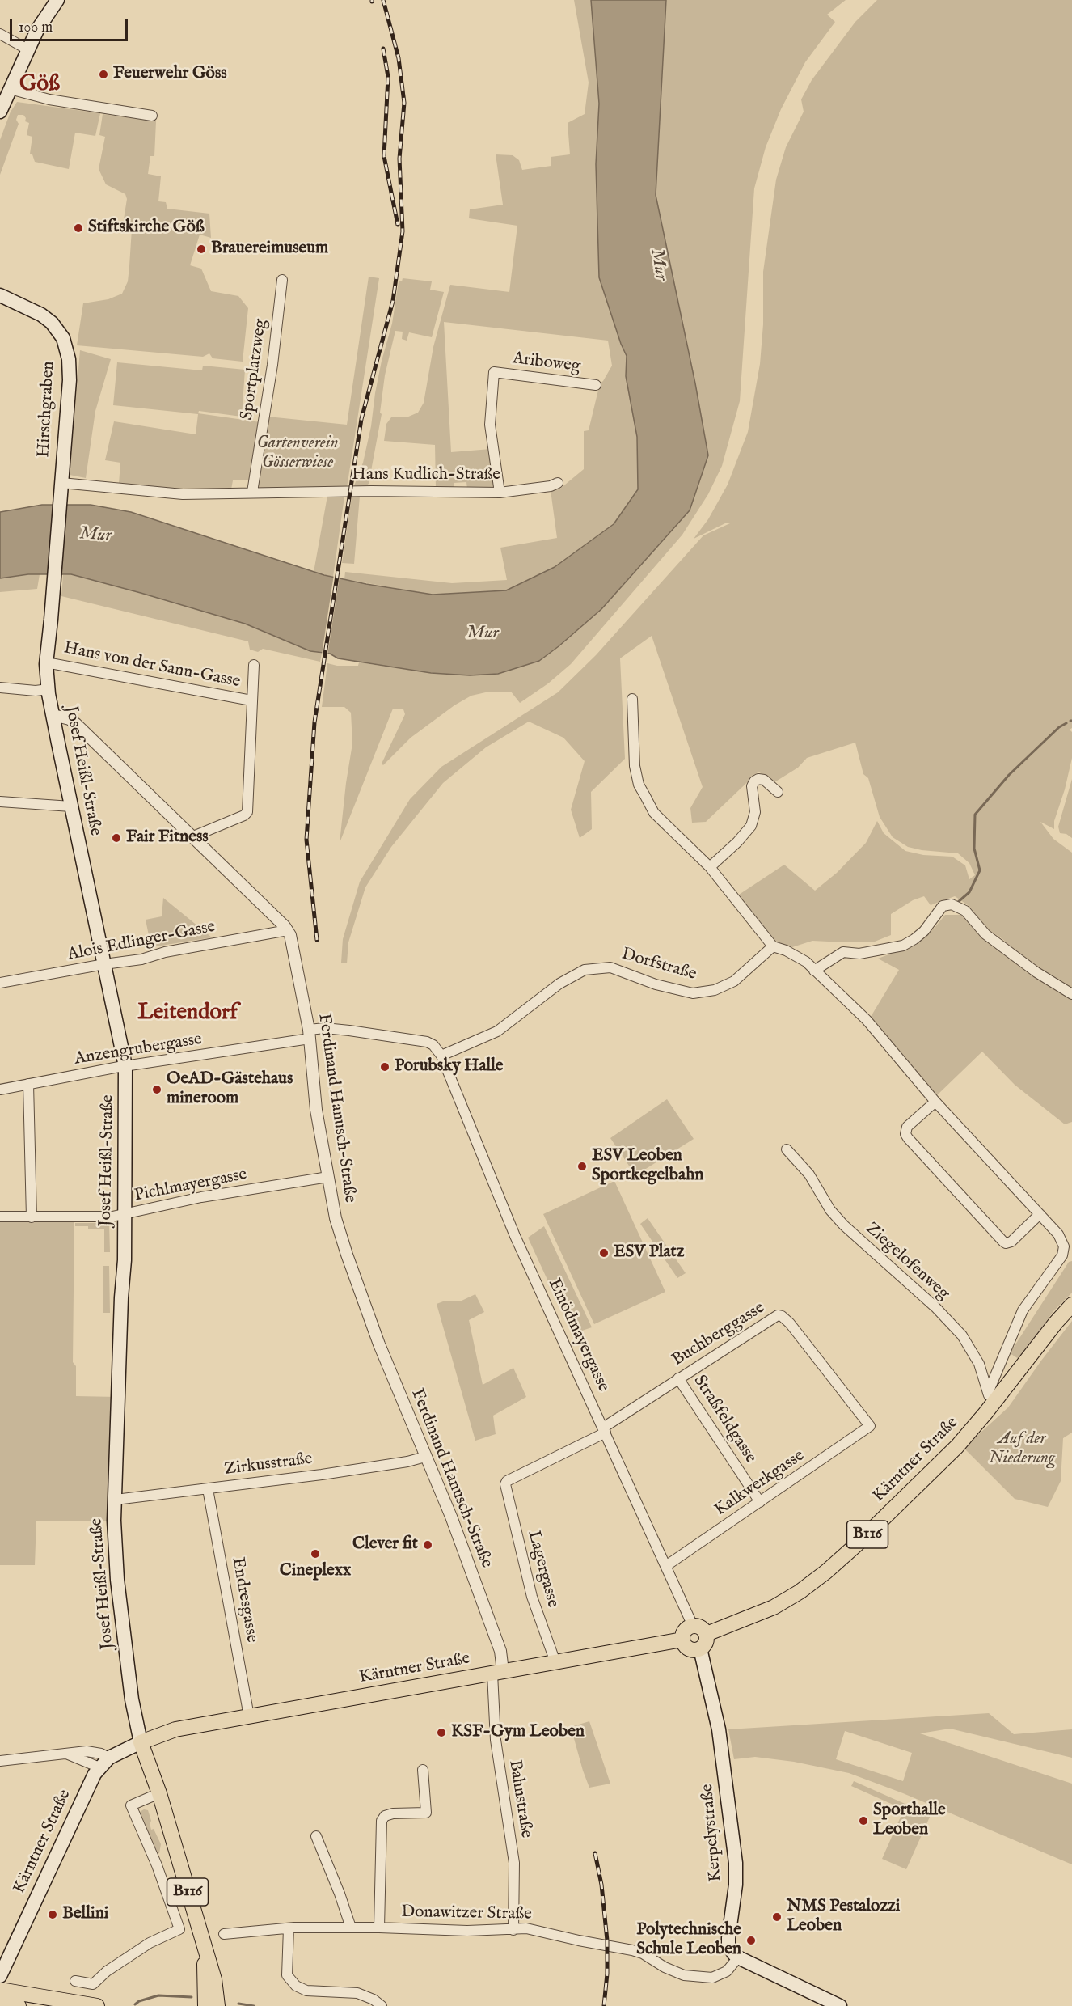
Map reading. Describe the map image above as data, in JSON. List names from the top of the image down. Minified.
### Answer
{"streets":{"main road":["Hirschgraben","Josef Heißl-Straße","Kärntner Straße","B116","Kerpelystraße"],"street":["Ariboweg","Sportplatzweg","Hans Kudlich-Straße","Hans von der Sann-Gasse","Alois Edlinger-Gasse","Dorfstraße","Anzengrubergasse","Ferdinand Hanusch-Straße","Pichlmayergasse","Ziegelofenweg","Buchberggasse","Einödmayergasse","Straßfeldgasse","Zirkusstraße","Kalkwerkgasse","Lagergasse","Endresgasse","Bahnstraße","Donawitzer Straße"]},"crossings":[["Ariboweg","Hans Kudlich-Straße"],["Sportplatzweg","Hans Kudlich-Straße"],["Hirschgraben","Hans Kudlich-Straße"],["Hirschgraben","Josef Heißl-Straße"],["Hans von der Sann-Gasse","Josef Heißl-Straße"],["Josef Heißl-Straße","Alois Edlinger-Gasse"],["Josef Heißl-Straße","Anzengrubergasse"],["Josef Heißl-Straße","Ferdinand Hanusch-Straße"],["Josef Heißl-Straße","Pichlmayergasse"],["Josef Heißl-Straße","Kärntner Straße"],["Josef Heißl-Straße","Zirkusstraße"],["Josef Heißl-Straße","B116"],["Alois Edlinger-Gasse","Ferdinand Hanusch-Straße"],["Dorfstraße","Einödmayergasse"],["Anzengrubergasse","Ferdinand Hanusch-Straße"],["Ferdinand Hanusch-Straße","Pichlmayergasse"],["Ferdinand Hanusch-Straße","Kärntner Straße"],["Ferdinand Hanusch-Straße","Zirkusstraße"],["Ferdinand Hanusch-Straße","Bahnstraße"],["Ziegelofenweg","Kärntner Straße"],["Buchberggasse","Einödmayergasse"],["Buchberggasse","Straßfeldgasse"],["Buchberggasse","Kalkwerkgasse"],["Buchberggasse","Lagergasse"],["Einödmayergasse","Kärntner Straße"],["Einödmayergasse","Kalkwerkgasse"],["Einödmayergasse","Kerpelystraße"],["Straßfeldgasse","Kalkwerkgasse"],["Kärntner Straße","B116"],["Kärntner Straße","Lagergasse"],["Kärntner Straße","Endresgasse"],["Kärntner Straße","Bahnstraße"],["Kärntner Straße","Kerpelystraße"],["Zirkusstraße","Endresgasse"],["Bahnstraße","Donawitzer Straße"],["Kerpelystraße","Donawitzer Straße"]],"districts":["Göß","Leitendorf"],"water":["Mur"],"parks":["Gartenverein Gösserwiese","Auf der Niederung"],"places":["Feuerwehr Göss","Stiftskirche Göß","Brauereimuseum","Fair Fitness","Porubsky Halle","OeAD-Gästehaus mineroom","ESV Leoben Sportkegelbahn","ESV Platz","Clever fit","Cineplexx","KSF-Gym Leoben","Sporthalle Leoben","Bellini","NMS Pestalozzi Leoben","Polytechnische Schule Leoben"],"scale_bar":"100 m"}
